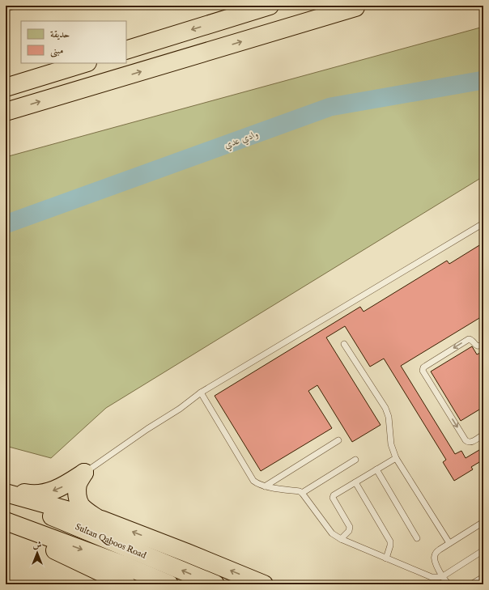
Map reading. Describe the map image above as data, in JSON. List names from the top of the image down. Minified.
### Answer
{"streets":{"highway":["Sultan Qaboos Road"]},"water":["وادي عدي"],"legend":["حديقة","مبنى"],"north":"top"}
